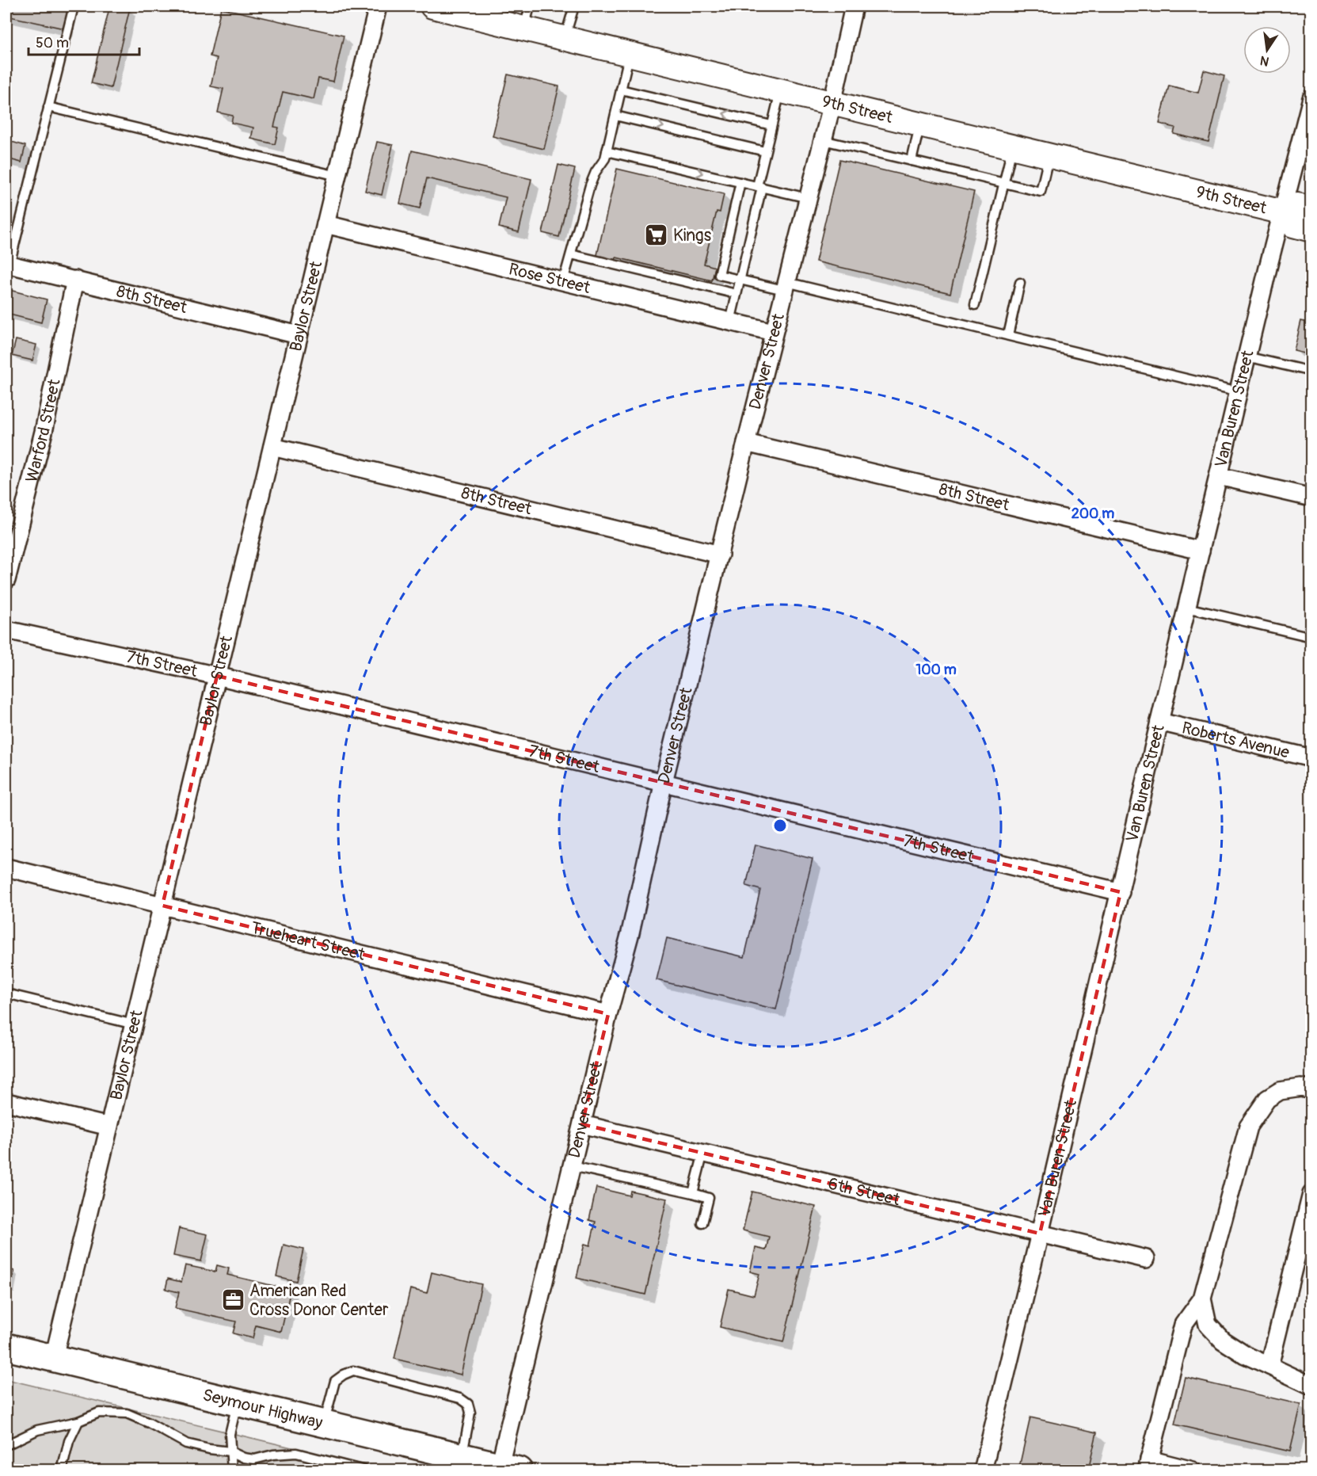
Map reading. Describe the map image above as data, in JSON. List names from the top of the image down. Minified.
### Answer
{"streets":{"main road":["Seymour Highway"],"street":["9th Street","Rose Street","8th Street","Baylor Street","Denver Street","Van Buren Street","Warford Street","7th Street","Roberts Avenue","Trueheart Street","6th Street"]},"crossings":[["9th Street","Denver Street"],["9th Street","Van Buren Street"],["Rose Street","Baylor Street"],["Rose Street","Denver Street"],["8th Street","Baylor Street"],["8th Street","Denver Street"],["8th Street","Van Buren Street"],["8th Street","Warford Street"],["Baylor Street","7th Street"],["Baylor Street","Trueheart Street"],["Baylor Street","Seymour Highway"],["Denver Street","7th Street"],["Denver Street","Trueheart Street"],["Denver Street","6th Street"],["Denver Street","Seymour Highway"],["Van Buren Street","7th Street"],["Van Buren Street","Roberts Avenue"],["Van Buren Street","6th Street"]],"places":{"supermarket":["Kings"],"office":["American Red Cross Donor Center"]},"scale_bar":"50 m","north":"bottom","rings":["200 m","100 m"]}
